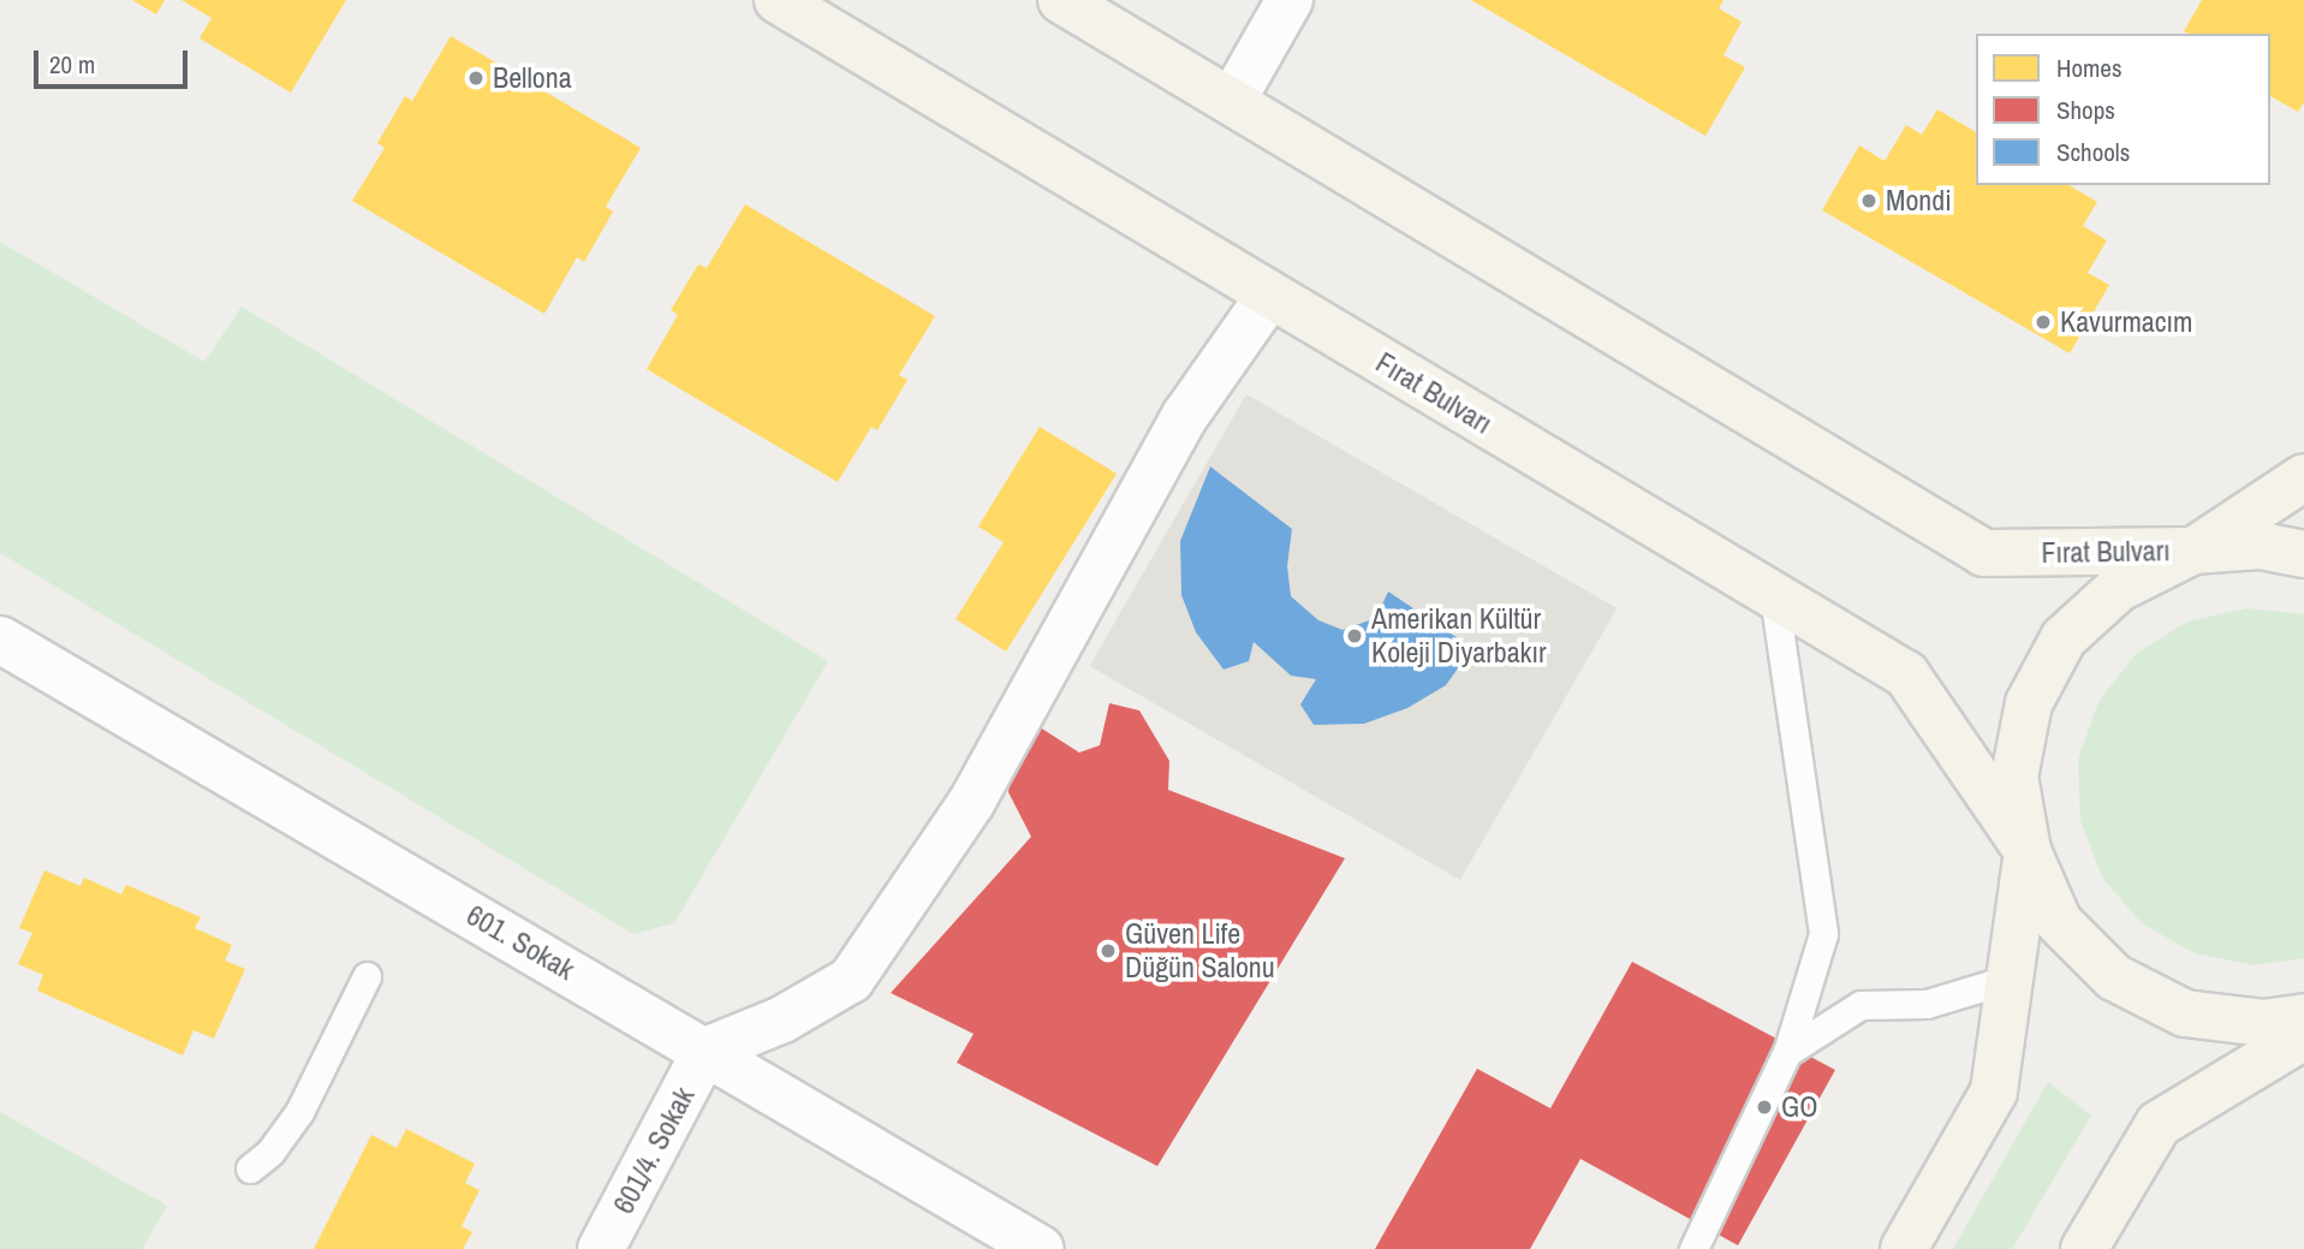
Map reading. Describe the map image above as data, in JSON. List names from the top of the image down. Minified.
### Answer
{"streets":{"main road":["Fırat Bulvarı"],"street":["601. Sokak","601/4. Sokak"]},"crossings":[["601. Sokak","601/4. Sokak"]],"places":["Bellona","Mondi","Kavurmacım","Amerikan Kültür Koleji Diyarbakır","Güven Life Düğün Salonu","GO"],"legend":["Homes","Shops","Schools"],"scale_bar":"20 m"}
